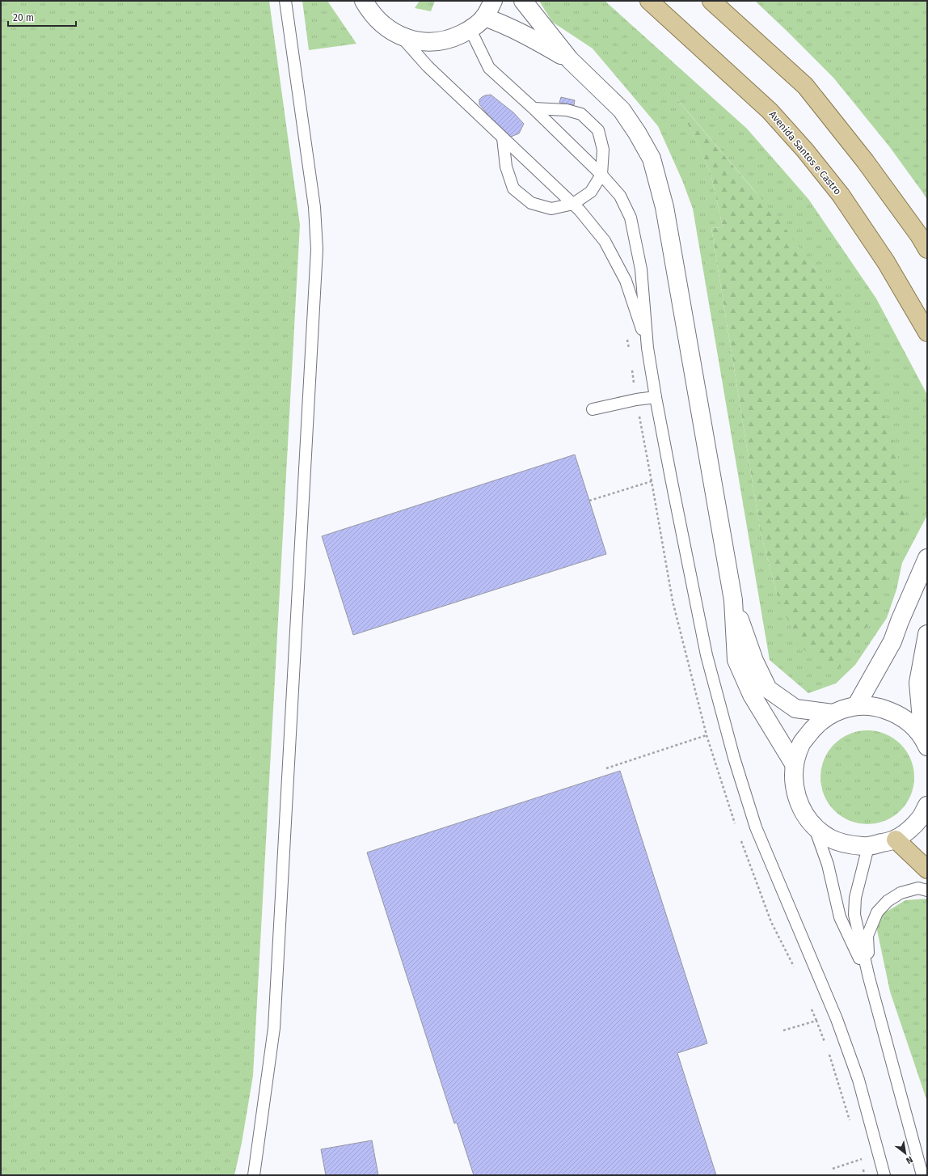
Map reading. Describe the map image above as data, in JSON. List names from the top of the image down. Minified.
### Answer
{"streets":{"main road":["Avenida Santos e Castro"]},"scale_bar":"20 m","north":"bottom right"}
